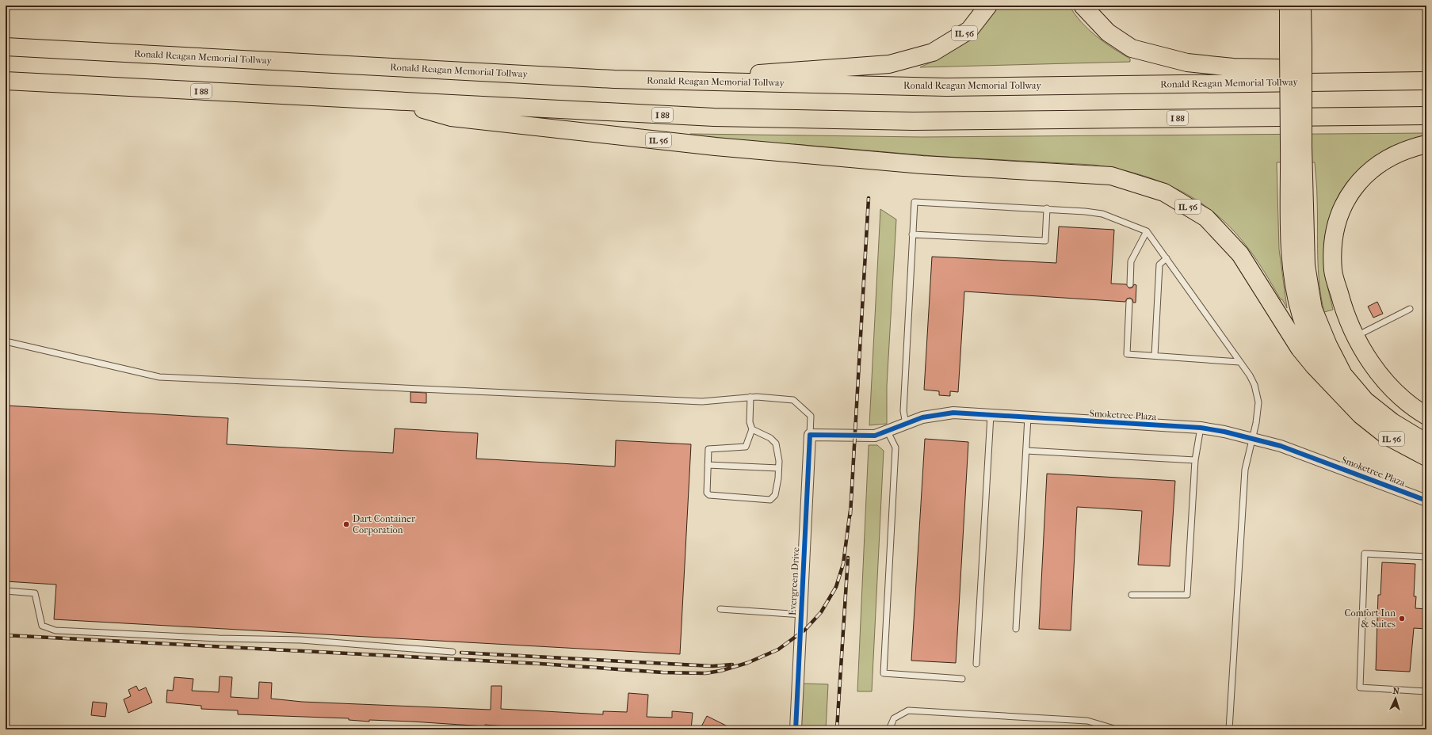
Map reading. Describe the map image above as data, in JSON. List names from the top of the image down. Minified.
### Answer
{"streets":{"highway":["IL 56","Ronald Reagan Memorial Tollway","I 88"],"street":["Smoketree Plaza","Evergreen Drive"]},"crossings":[["IL 56","Ronald Reagan Memorial Tollway"],["IL 56","I 88"],["Smoketree Plaza","Evergreen Drive"]],"places":["Dart Container Corporation","Comfort Inn & Suites"],"north":"top"}
